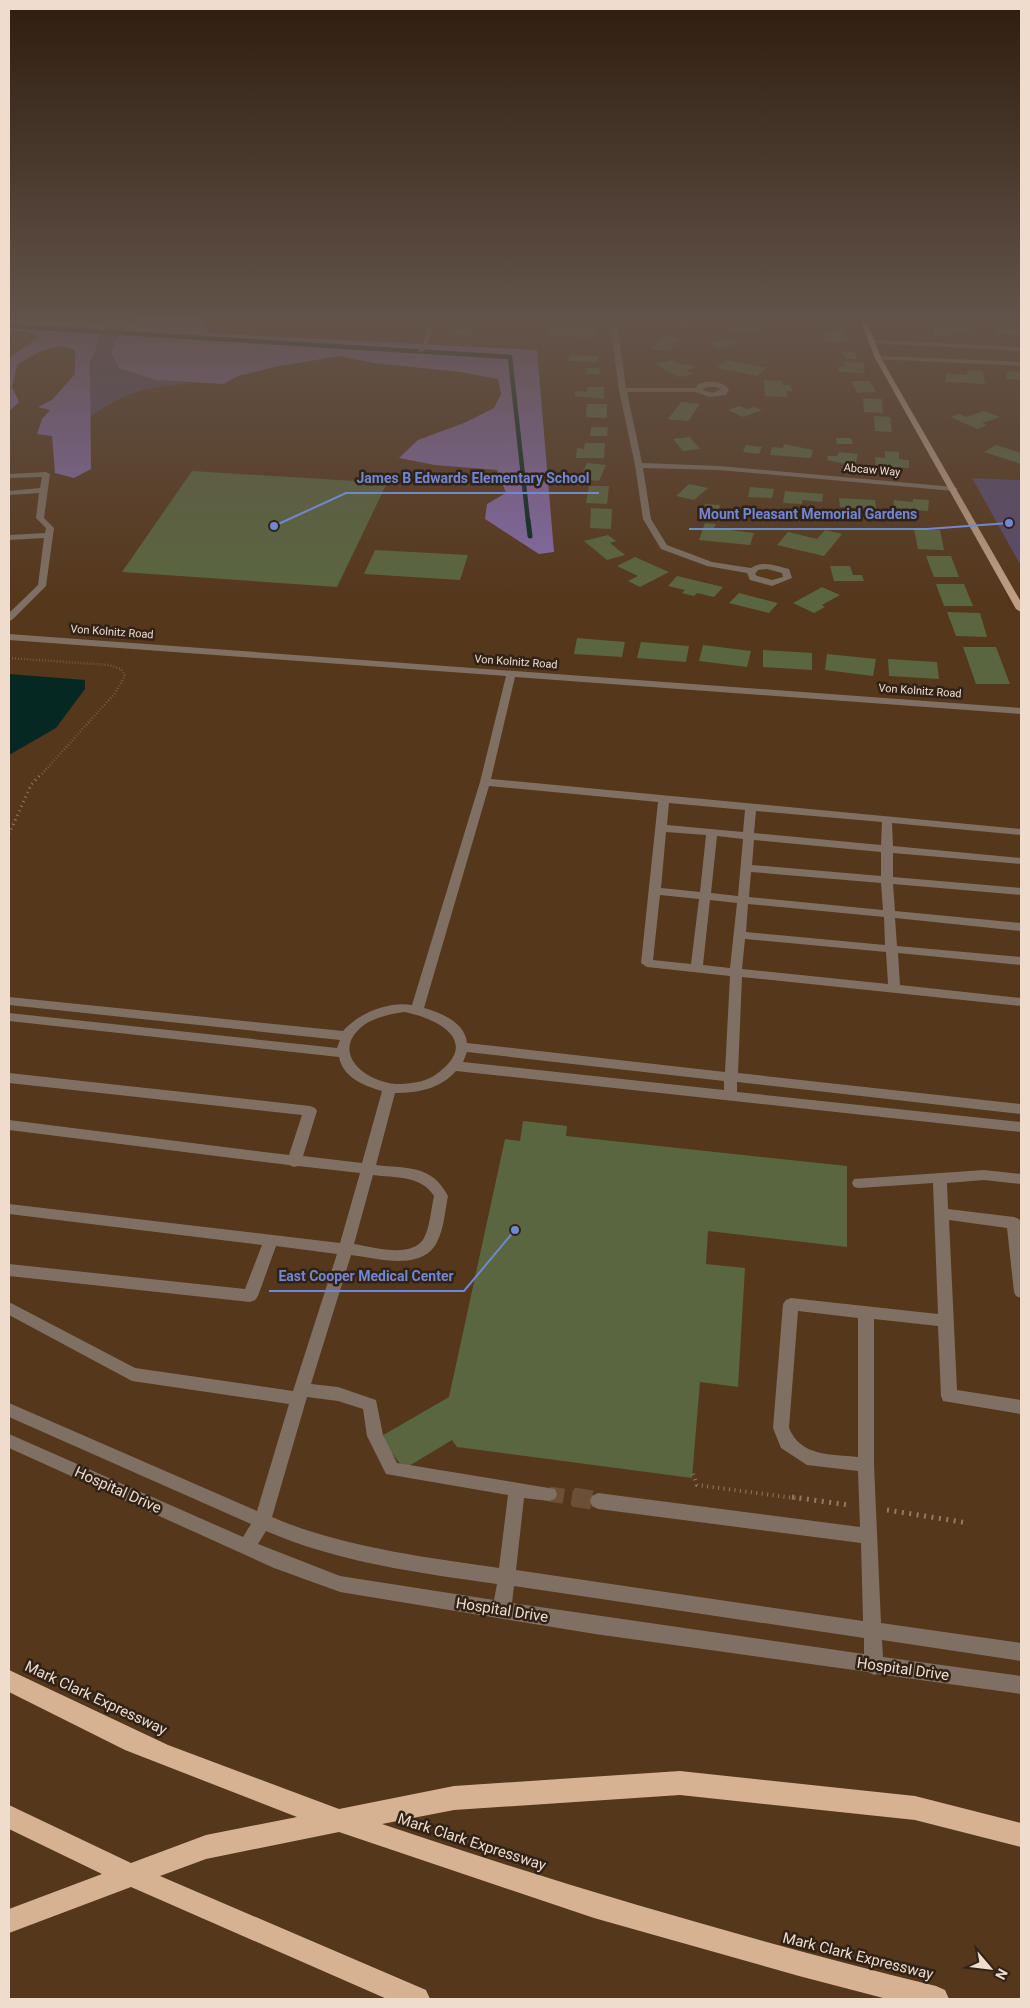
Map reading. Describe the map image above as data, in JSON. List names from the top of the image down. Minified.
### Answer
{"streets":{"highway":["Mark Clark Expressway"],"street":["Abcaw Way","Von Kolnitz Road","Hospital Drive"]},"places":["Mount Pleasant Memorial Gardens","James B Edwards Elementary School","East Cooper Medical Center"],"north":"bottom right"}
